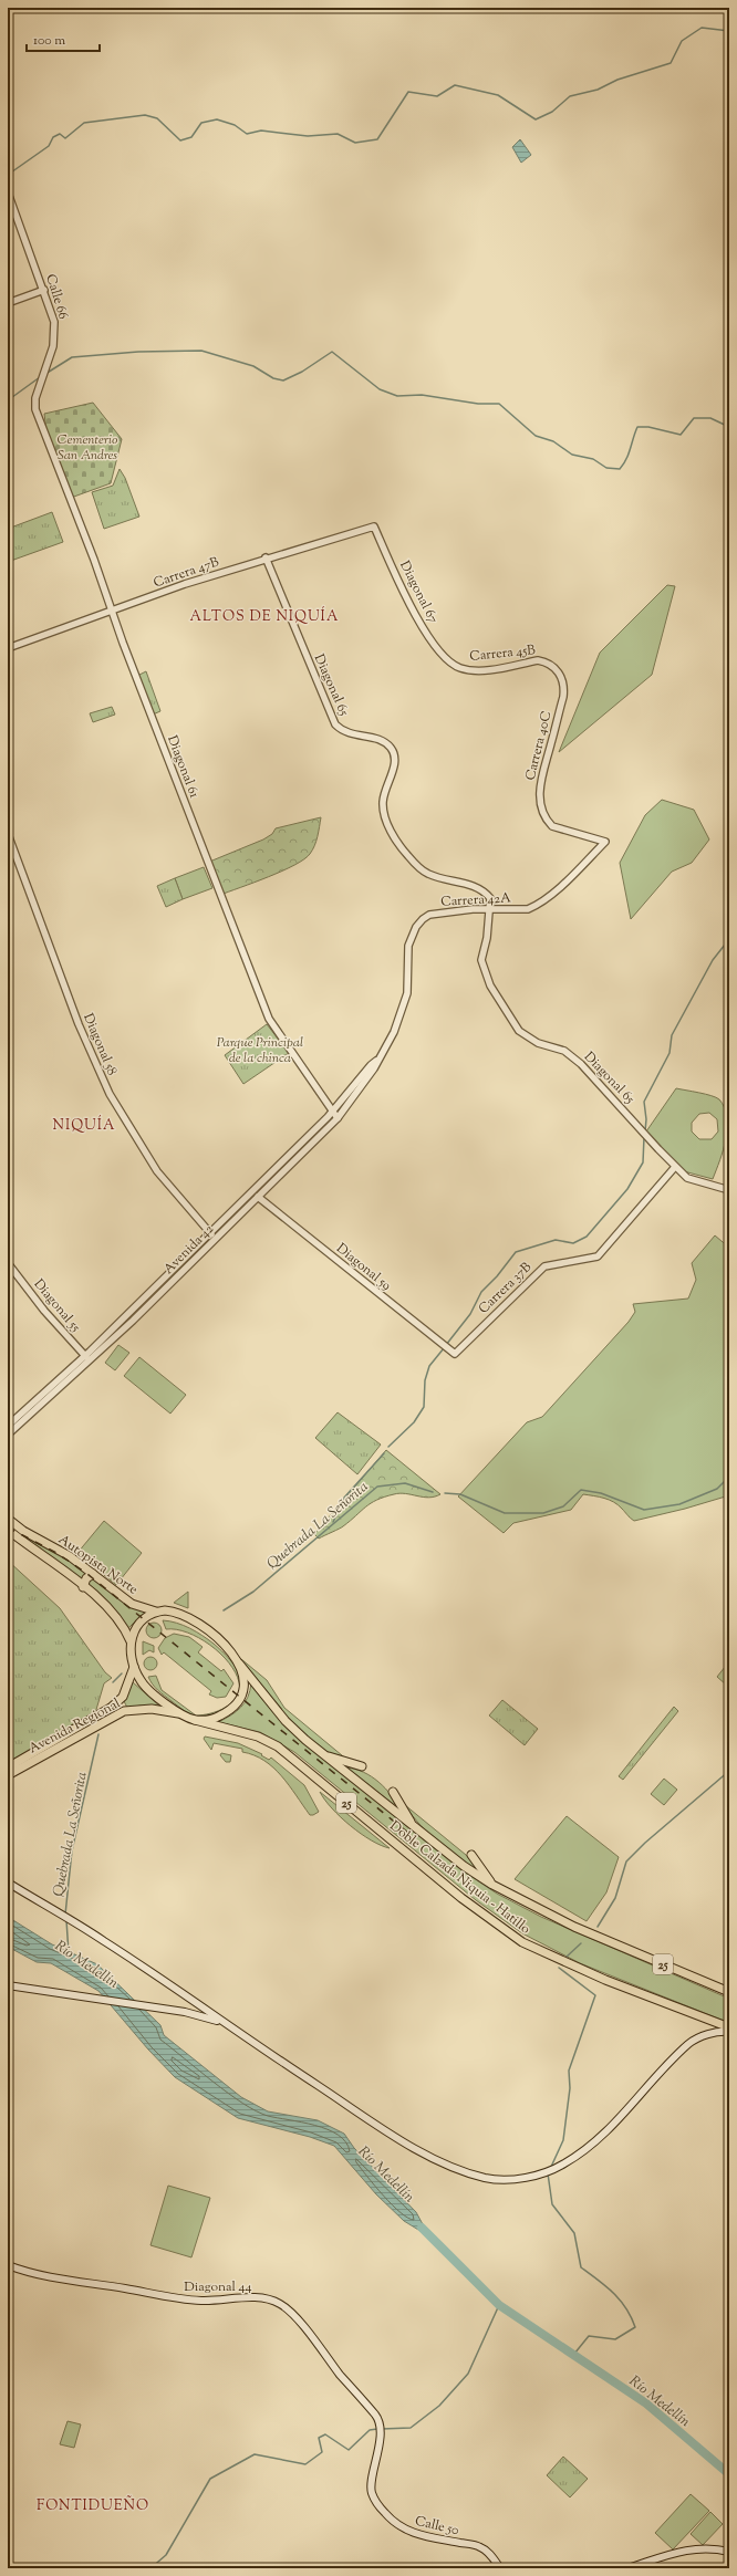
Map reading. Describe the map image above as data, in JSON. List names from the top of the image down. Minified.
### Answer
{"streets":{"main road":["Autopista Norte","Avenida Regional","25","Doble Calzada Niquia - Hatillo","Diagonal 44","Calle 50"],"street":["Calle 66","Carrera 47B","Diagonal 67","Carrera 45B","Diagonal 65","Carrera 40C","Diagonal 61","Carrera 42A","Diagonal 58","Avenida 42","Diagonal 59","Carrera 37B","Diagonal 55"]},"crossings":[["Calle 66","Diagonal 61"],["Carrera 47B","Diagonal 67"],["Carrera 47B","Diagonal 65"],["Carrera 47B","Diagonal 61"],["Diagonal 67","Carrera 45B"],["Carrera 45B","Carrera 40C"],["Diagonal 65","Carrera 42A"],["Diagonal 65","Carrera 37B"],["Carrera 40C","Carrera 42A"],["Diagonal 61","Avenida 42"],["Carrera 42A","Avenida 42"],["Diagonal 58","Avenida 42"],["Avenida 42","Diagonal 59"],["Avenida 42","Diagonal 55"],["Diagonal 59","Carrera 37B"],["Autopista Norte","Avenida Regional"],["Autopista Norte","25"],["Autopista Norte","Doble Calzada Niquia - Hatillo"],["Avenida Regional","25"],["Avenida Regional","Doble Calzada Niquia - Hatillo"],["25","Doble Calzada Niquia - Hatillo"],["Diagonal 44","Calle 50"]],"districts":["ALTOS DE NIQUÍA","NIQUÍA","FONTIDUEÑO"],"water":["Quebrada La Señorita","Río Medellín"],"parks":["Cementerio San Andres","Parque Principal de la chinca"],"scale_bar":"100 m"}
